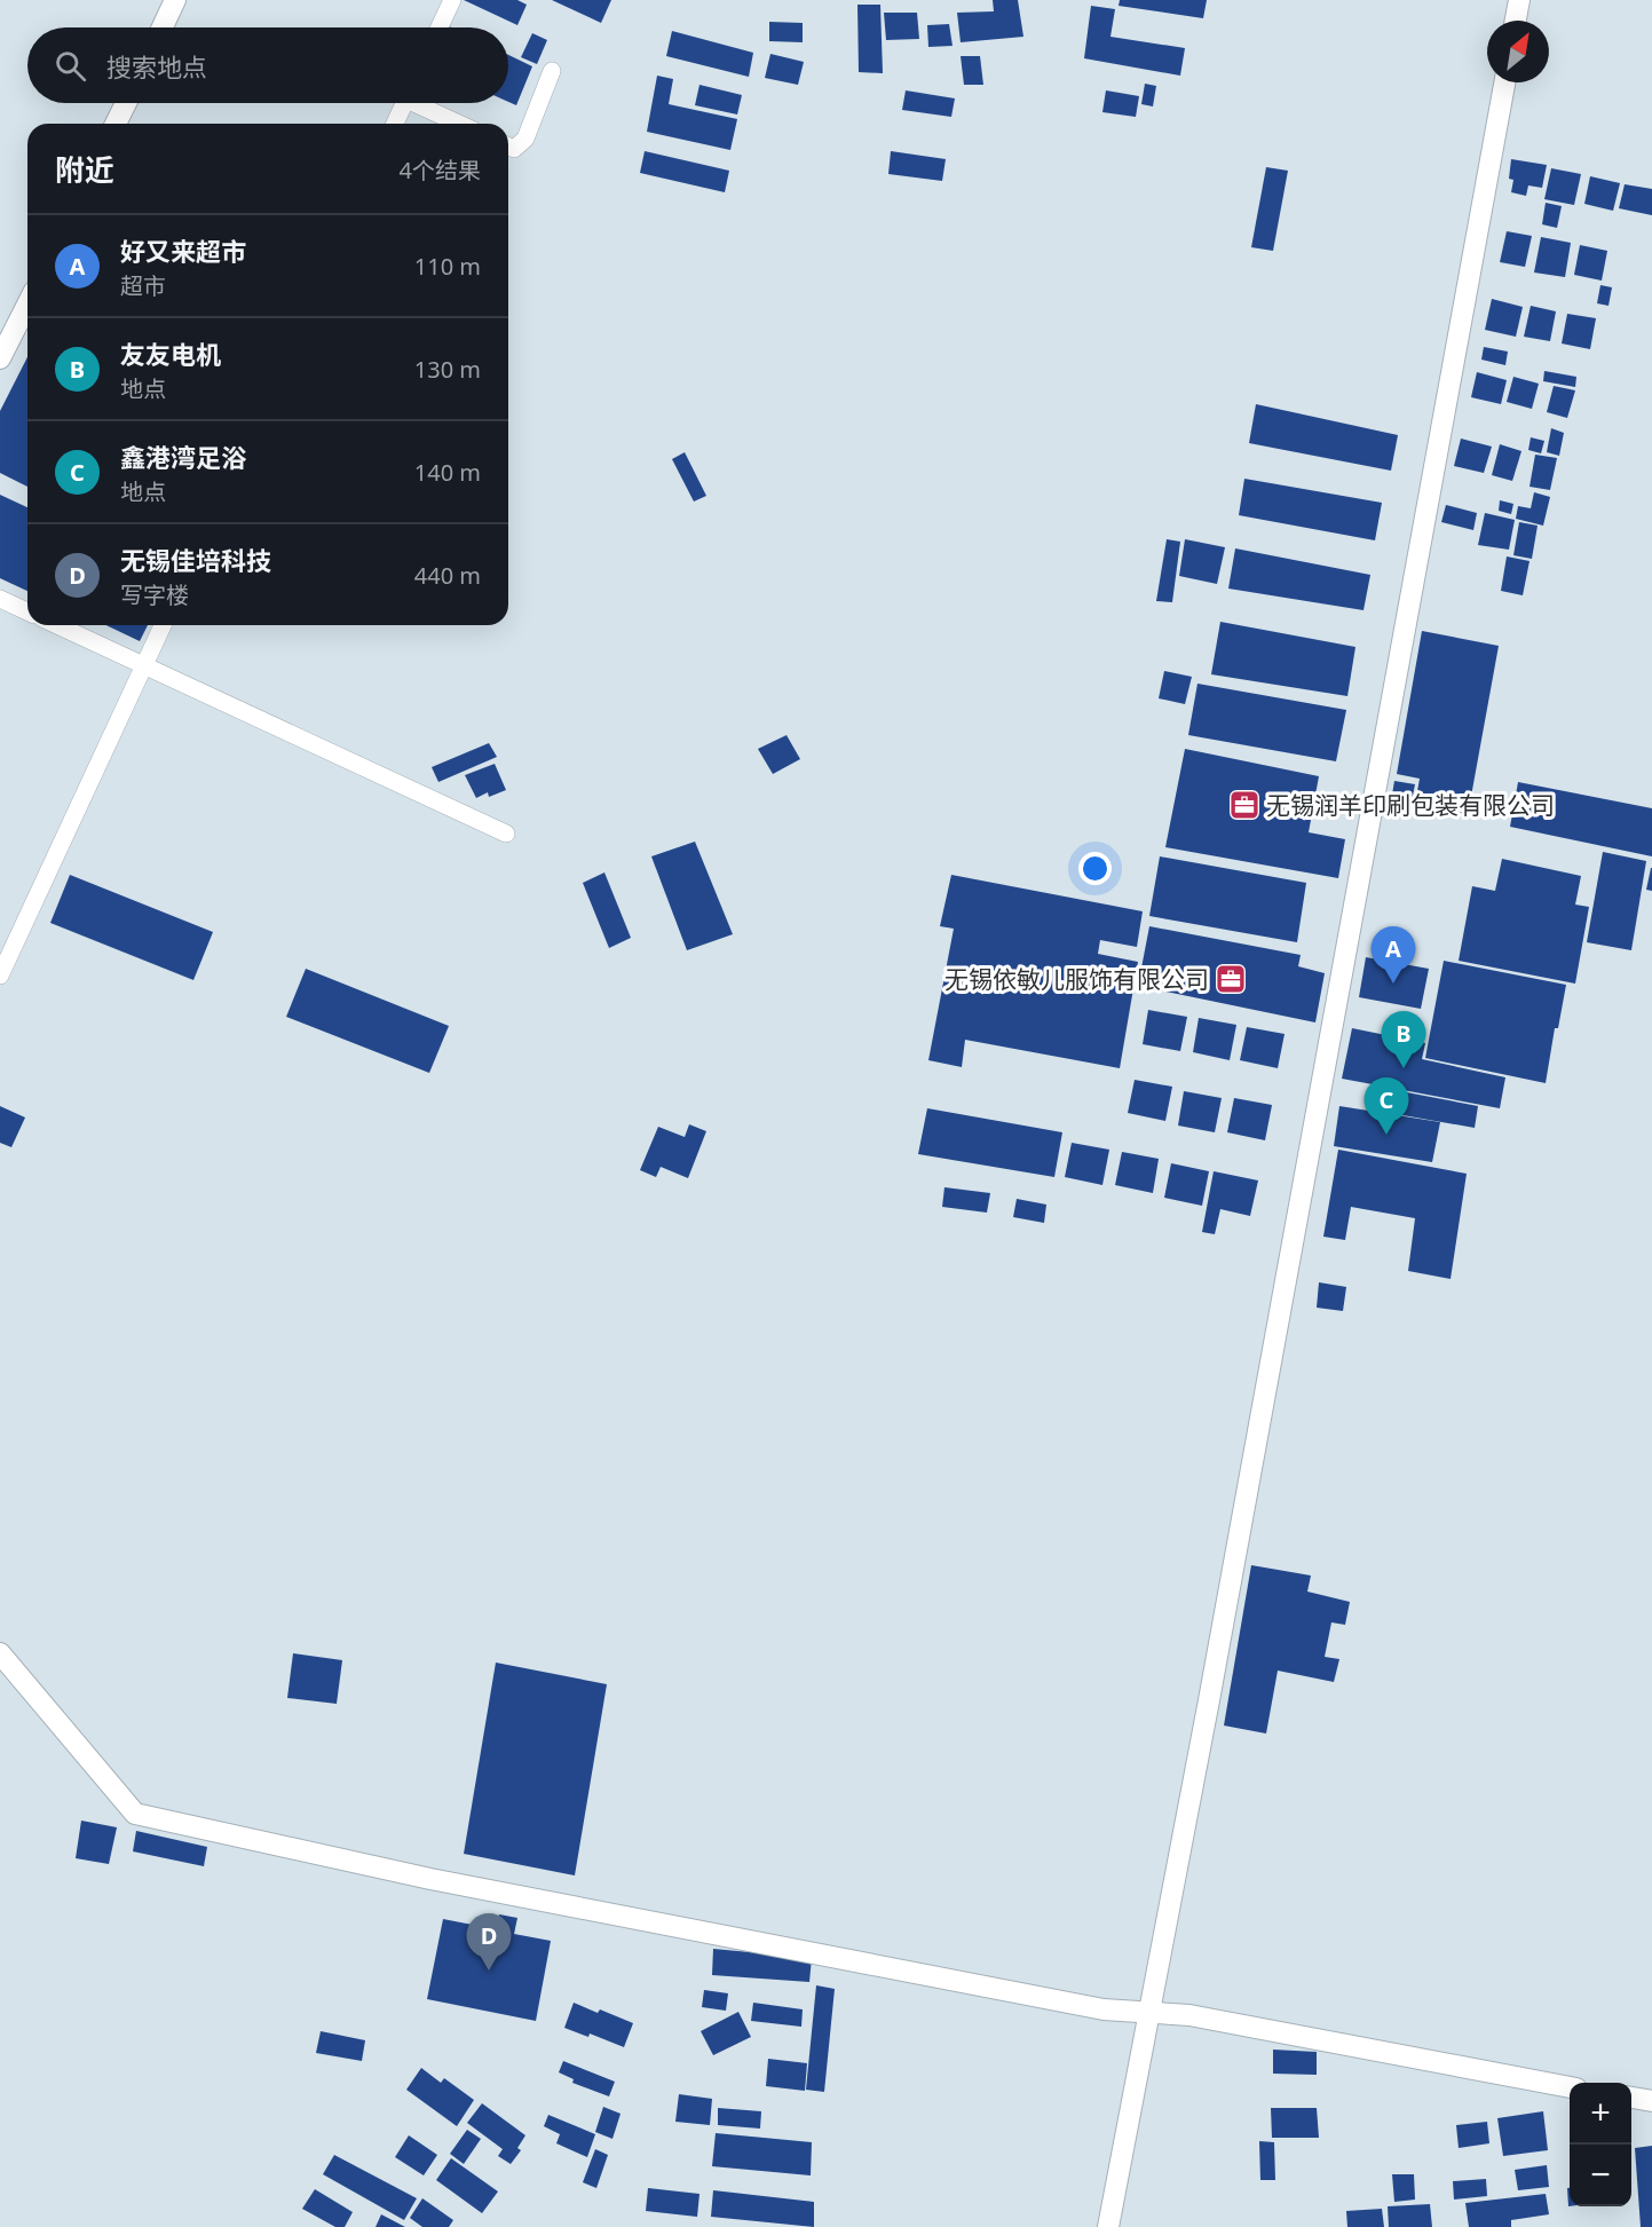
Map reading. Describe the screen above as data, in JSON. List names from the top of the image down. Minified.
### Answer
{"places":{"office":["无锡润羊印刷包装有限公司","无锡依敏儿服饰有限公司"]},"north":"top right","page":{"search":"搜索地点","heading":["附近","4个结果"],"list":[{"mark":"A","name":"好又来超市","note":"超市","value":"110 m"},{"mark":"B","name":"友友电机","note":"地点","value":"130 m"},{"mark":"C","name":"鑫港湾足浴","note":"地点","value":"140 m"},{"mark":"D","name":"无锡佳培科技","note":"写字楼","value":"440 m"}],"pins":["A","B","C","D"],"map_buttons":["+","−"]}}
